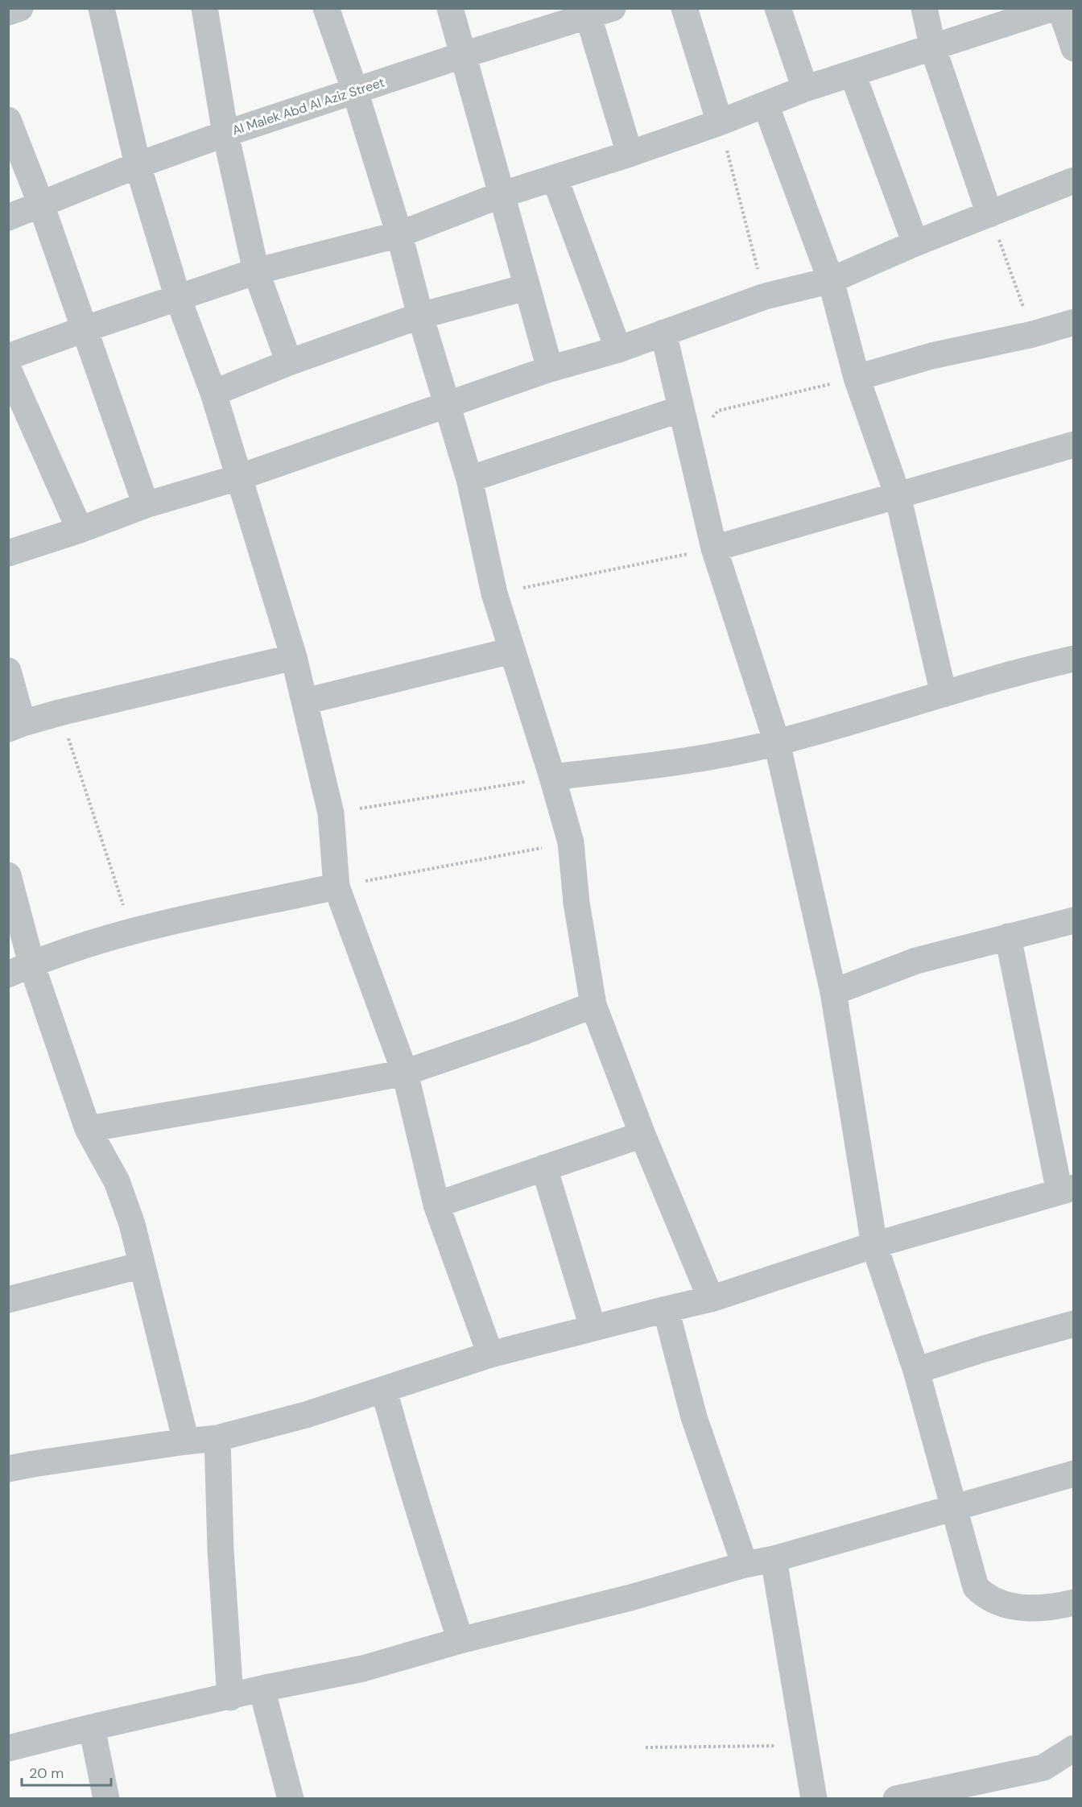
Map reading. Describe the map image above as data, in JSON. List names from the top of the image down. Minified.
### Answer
{"streets":{"street":["Al Malek Abd Al Aziz Street"]},"scale_bar":"20 m"}
